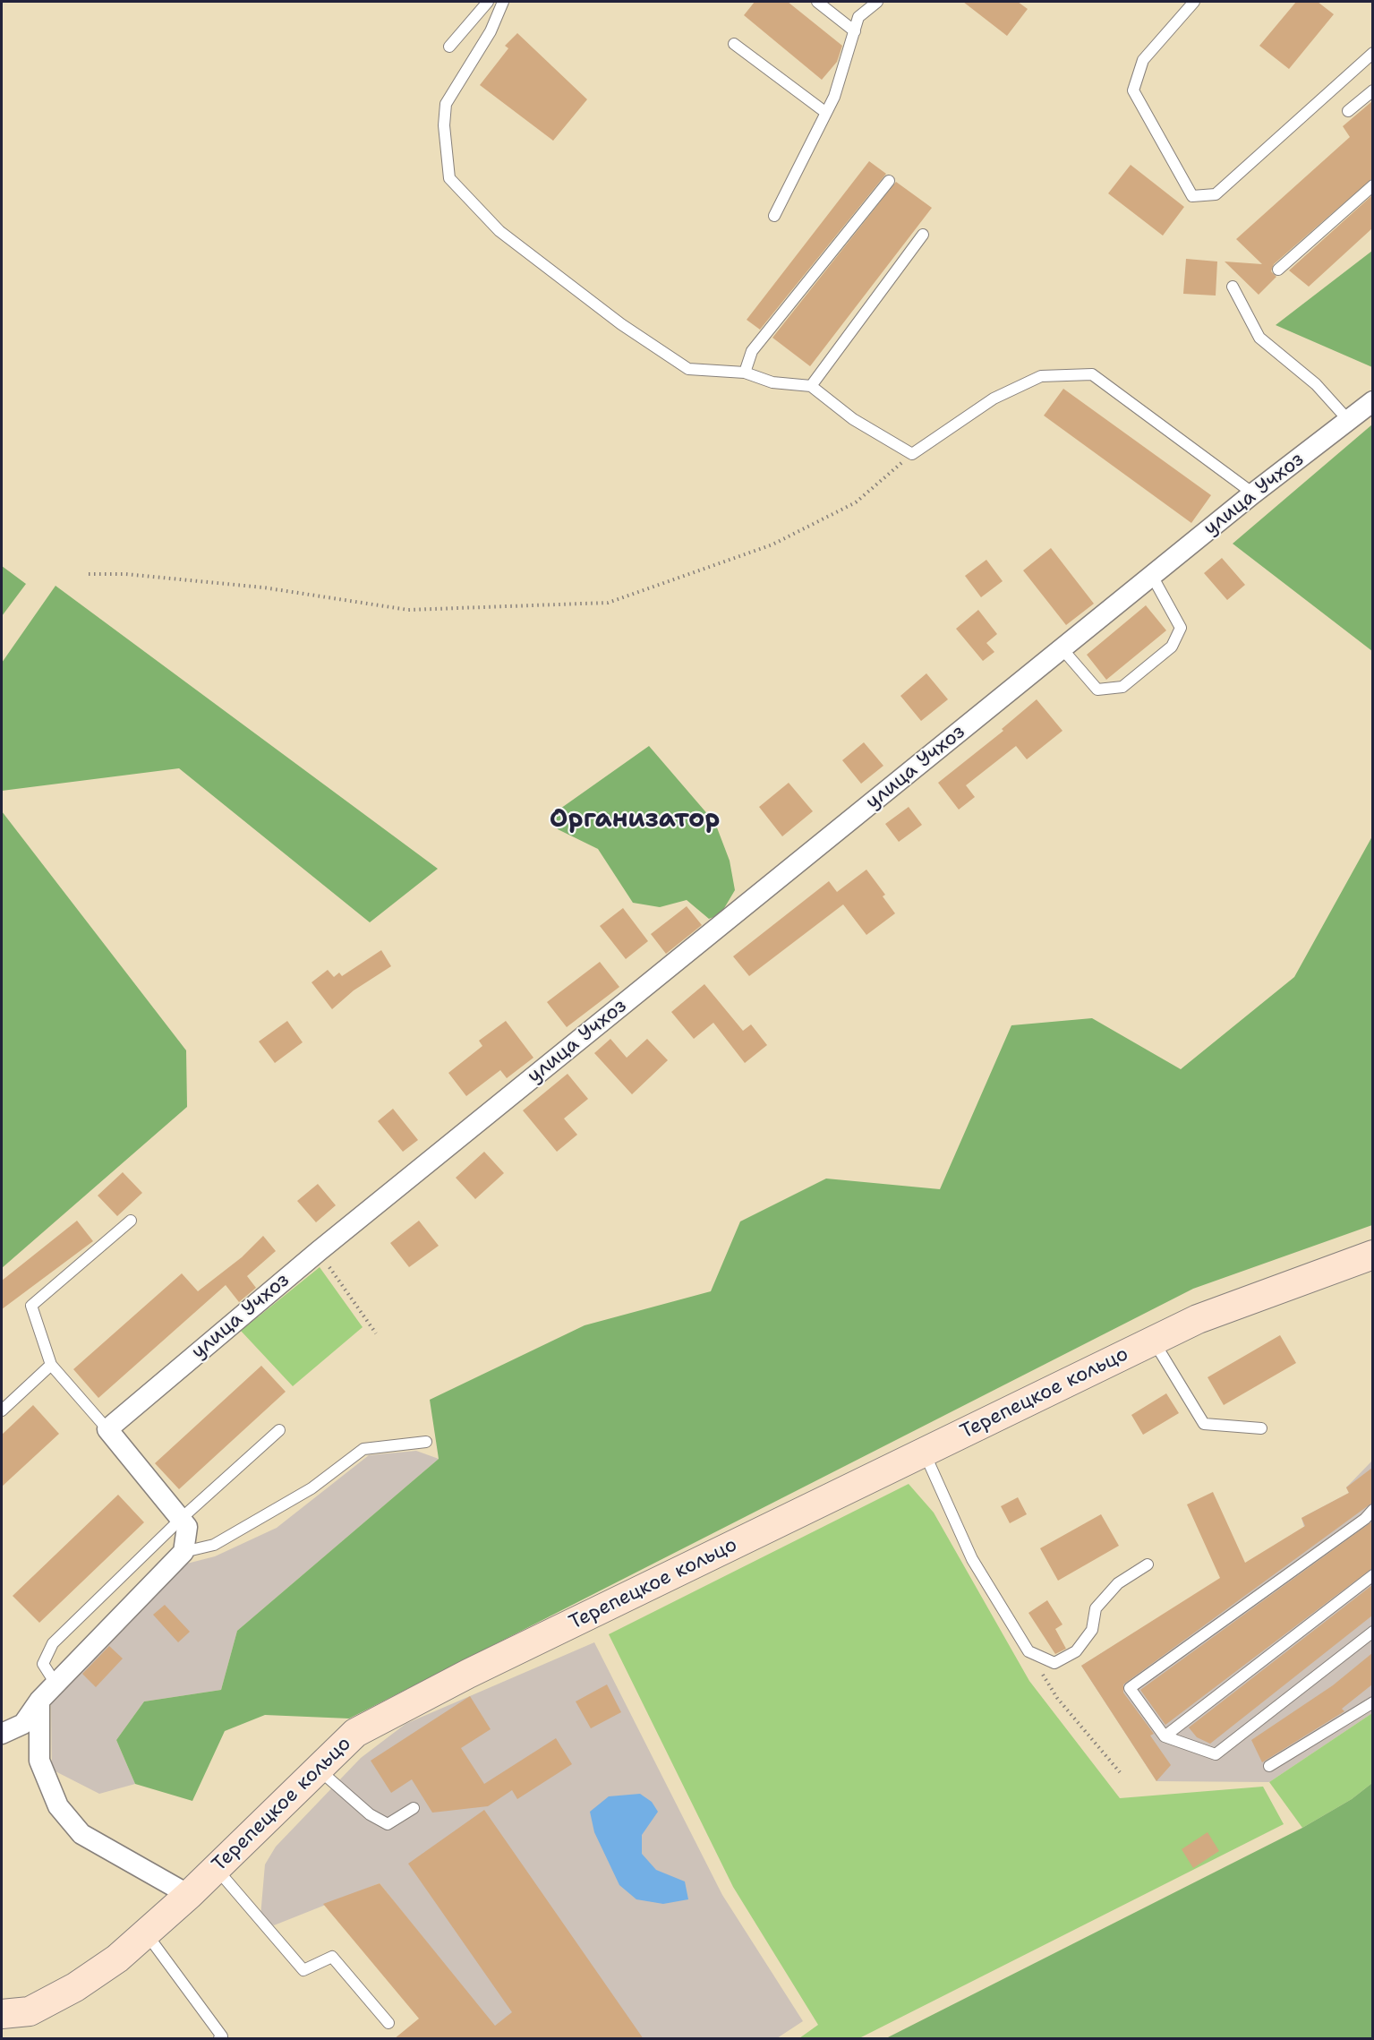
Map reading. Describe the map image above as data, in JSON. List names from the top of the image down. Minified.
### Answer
{"streets":{"street":["улица Учхоз","Терепецкое кольцо"]},"districts":["Организатор"]}
